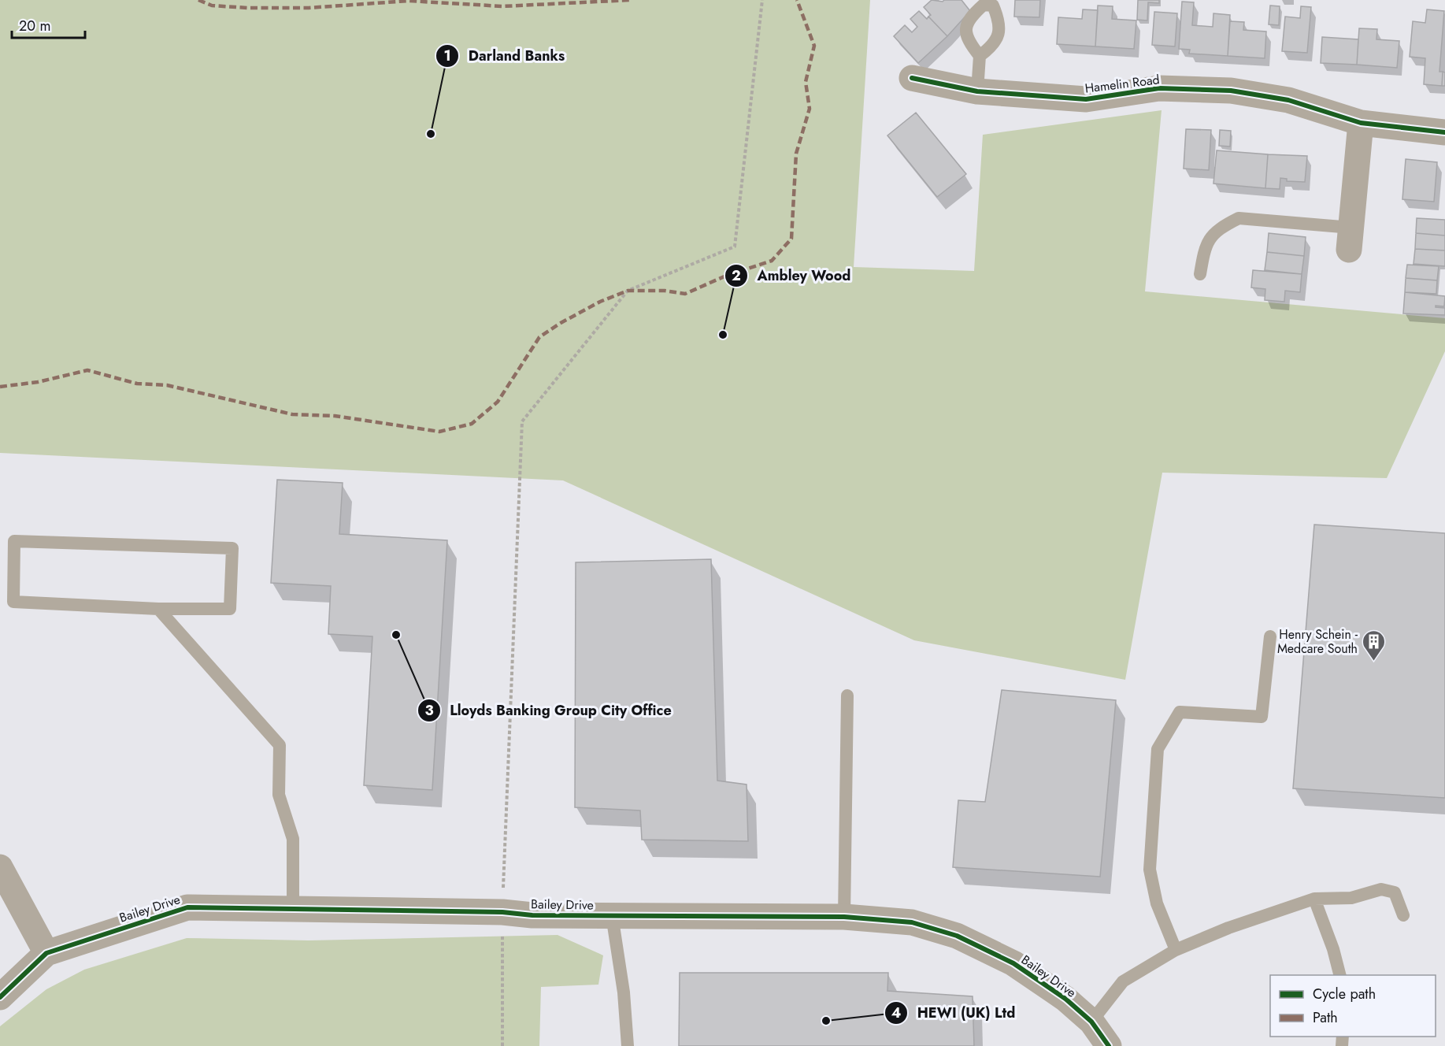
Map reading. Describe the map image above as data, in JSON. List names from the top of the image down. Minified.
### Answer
{"streets":{"street":["Hamelin Road","Bailey Drive"]},"places":{"other":["Darland Banks","Ambley Wood","Lloyds Banking Group City Office","HEWI (UK) Ltd"],"building":["Henry Schein - Medcare South"]},"legend":["Cycle path","Path"],"scale_bar":"20 m"}
